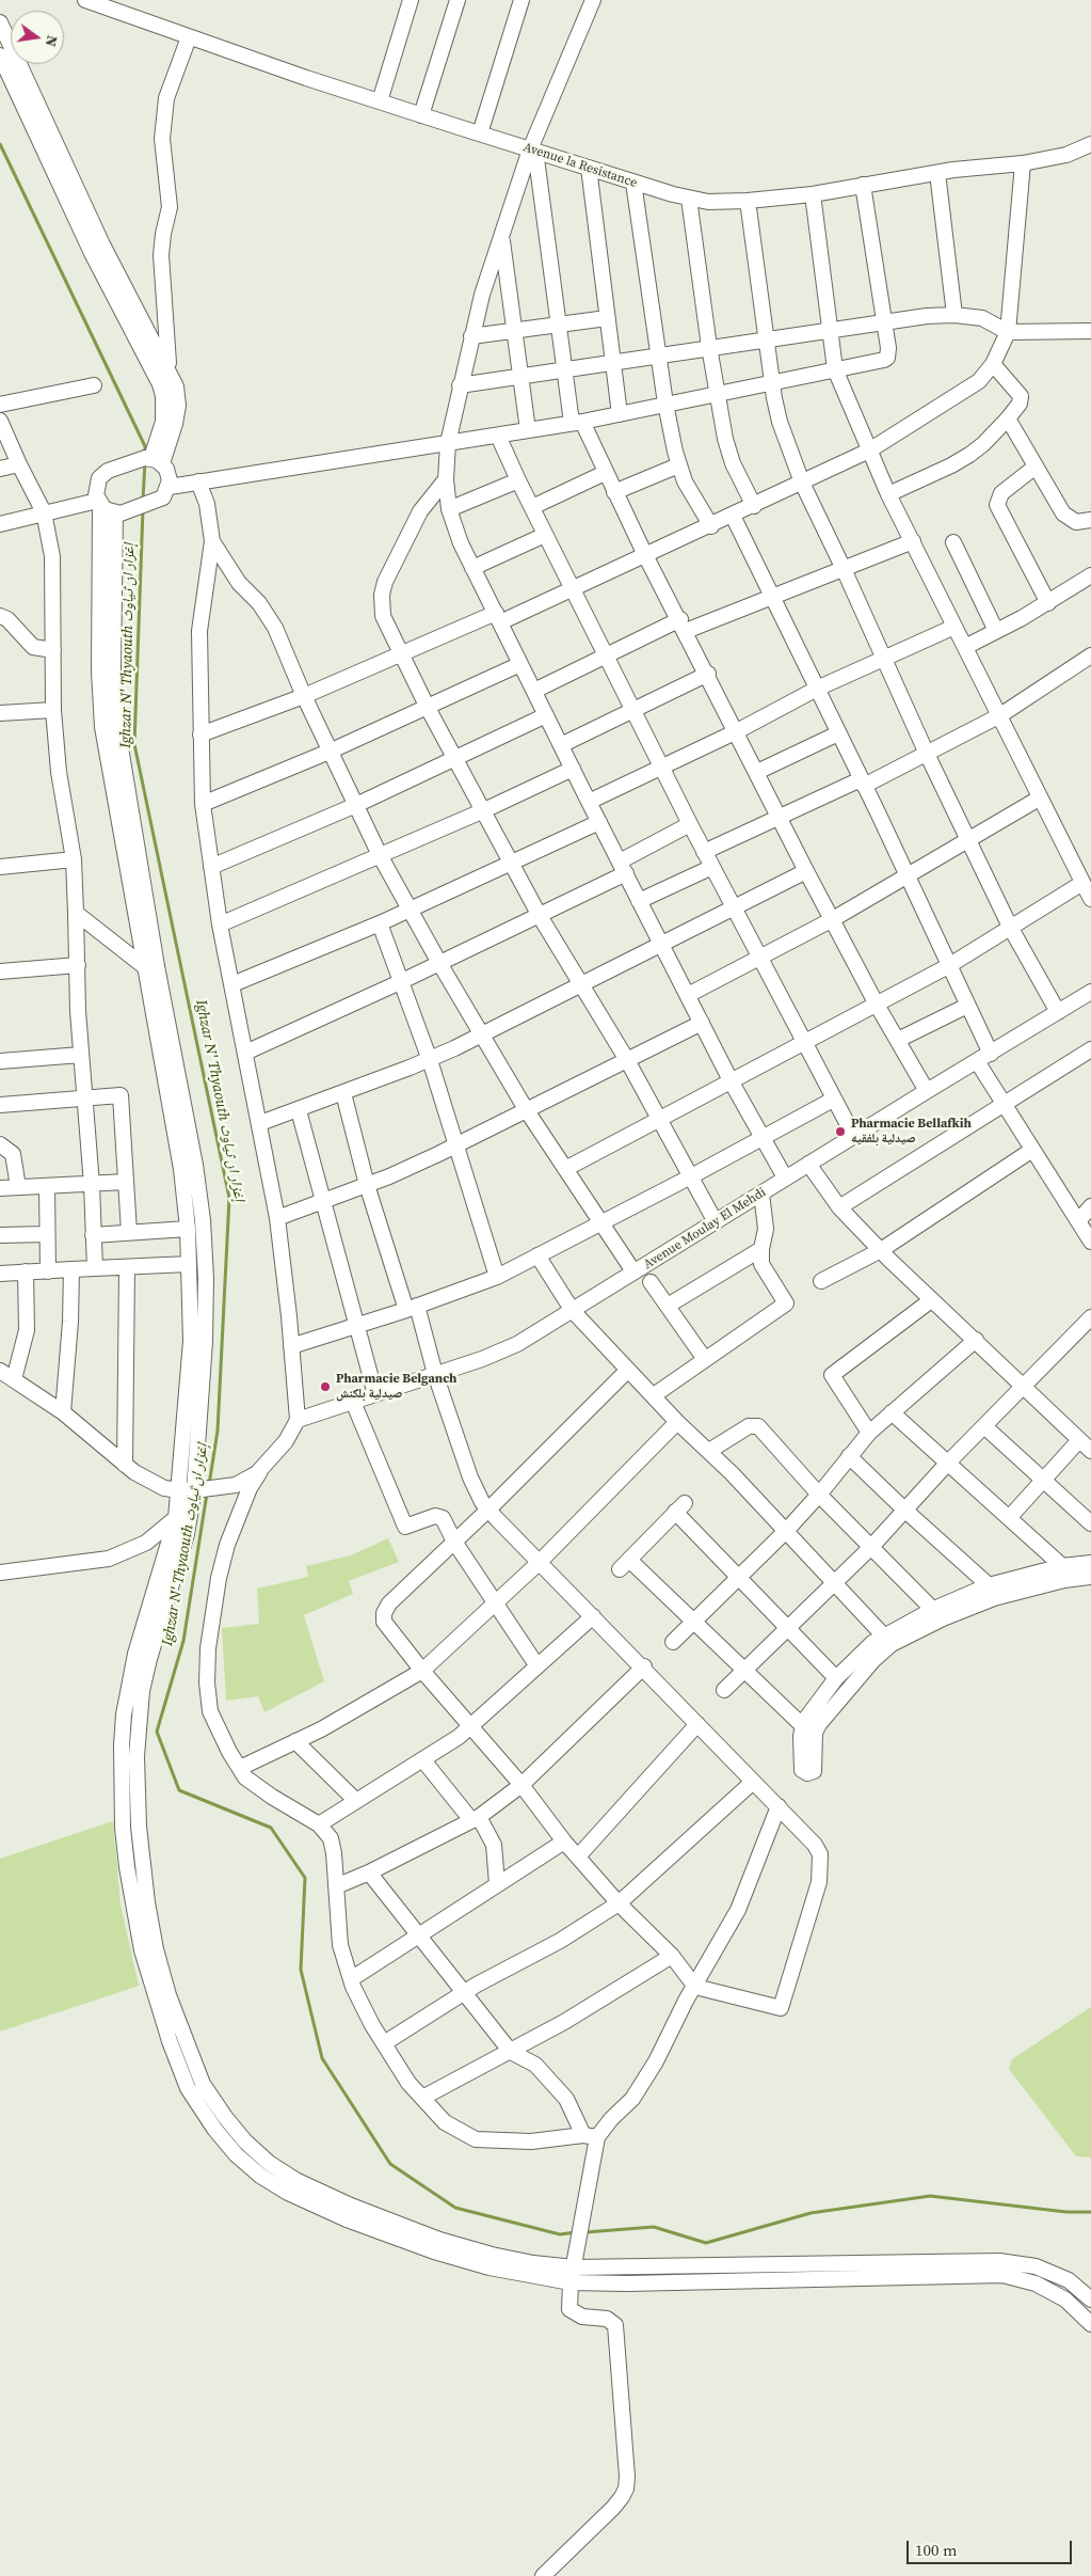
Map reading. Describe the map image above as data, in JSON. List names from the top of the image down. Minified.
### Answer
{"streets":{"street":["Avenue la Resistance","Avenue Moulay El Mehdi"]},"water":["Ighzar N' Thyaouth إغزار ان ثياوث"],"places":["Pharmacie Bellafkih صيدلية بلفقيه","Pharmacie Belganch صيدلية بلكنش"],"scale_bar":"100 m","north":"right"}
